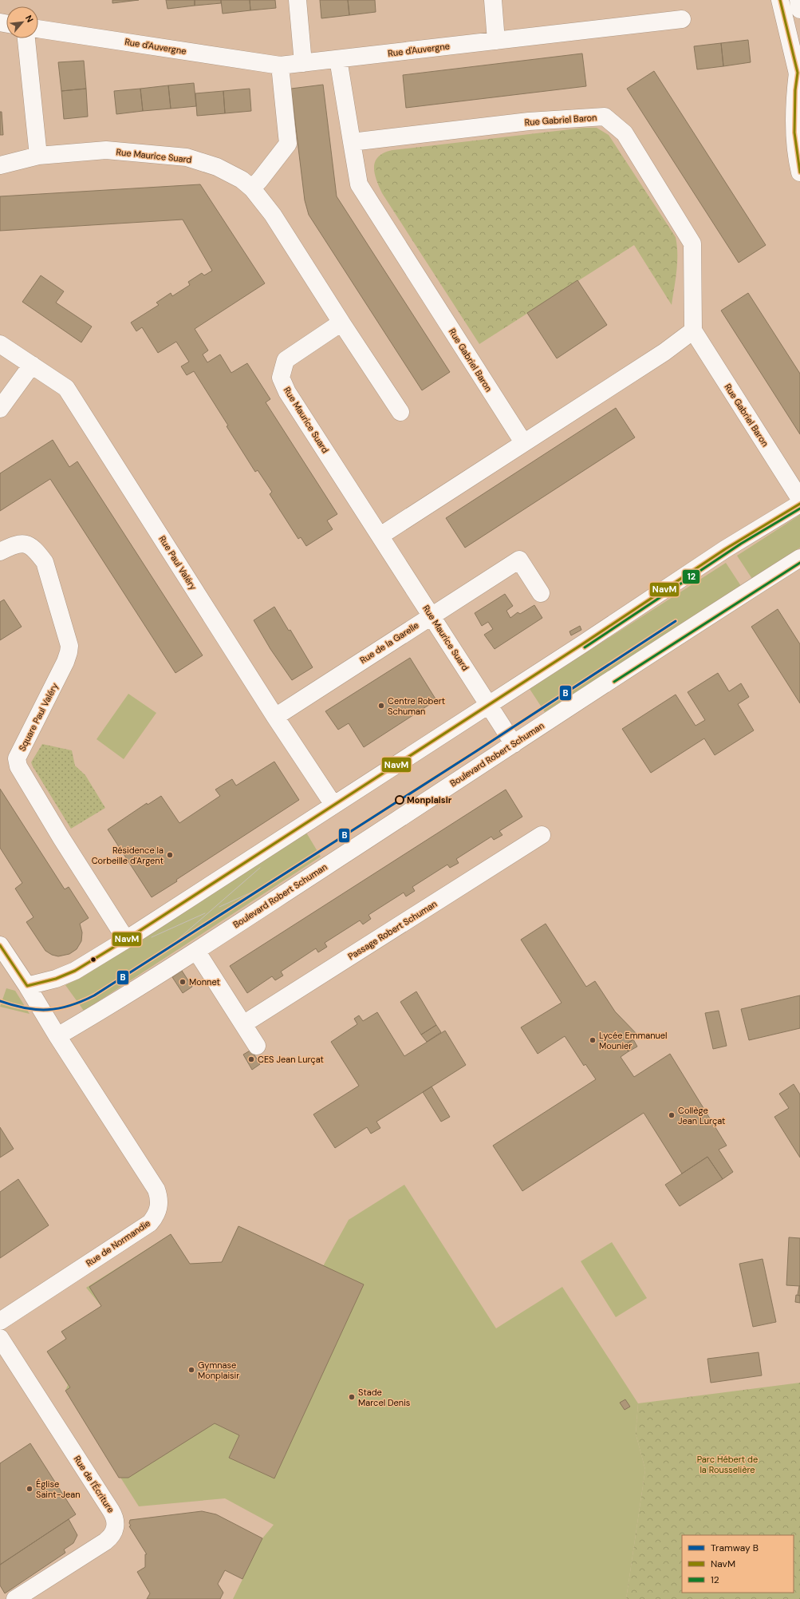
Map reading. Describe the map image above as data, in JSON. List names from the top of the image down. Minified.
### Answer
{"streets":{"street":["Rue d'Auvergne","Rue Gabriel Baron","Rue Maurice Suard","Rue Paul Valéry","Rue de la Garelle","Square Paul Valéry","Boulevard Robert Schuman","Passage Robert Schuman","Rue de Normandie","Rue de l'Écriture"]},"crossings":[["Rue d'Auvergne","Rue Gabriel Baron"],["Rue Maurice Suard","Rue de la Garelle"],["Rue Maurice Suard","Boulevard Robert Schuman"],["Rue Paul Valéry","Rue de la Garelle"],["Boulevard Robert Schuman","Rue de Normandie"]],"parks":["Parc Hébert de la Rousselière"],"places":["Centre Robert Schuman","Monplaisir","Résidence la Corbeille d'Argent","Monnet","Lycée Emmanuel Mounier","CES Jean Lurçat","Collège Jean Lurçat","Gymnase Monplaisir","Stade Marcel Denis","Église Saint-Jean"],"lines":["transit line NavM","transit line 12","tram line B"],"legend":["Tramway B","NavM","12"],"north":"top right"}
